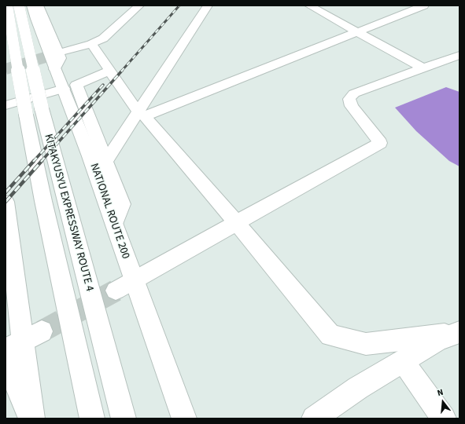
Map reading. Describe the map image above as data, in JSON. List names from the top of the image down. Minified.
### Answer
{"streets":{"main road":["NATIONAL ROUTE 200","KITAKYUSYU EXPRESSWAY ROUTE 4"]},"north":"top"}
